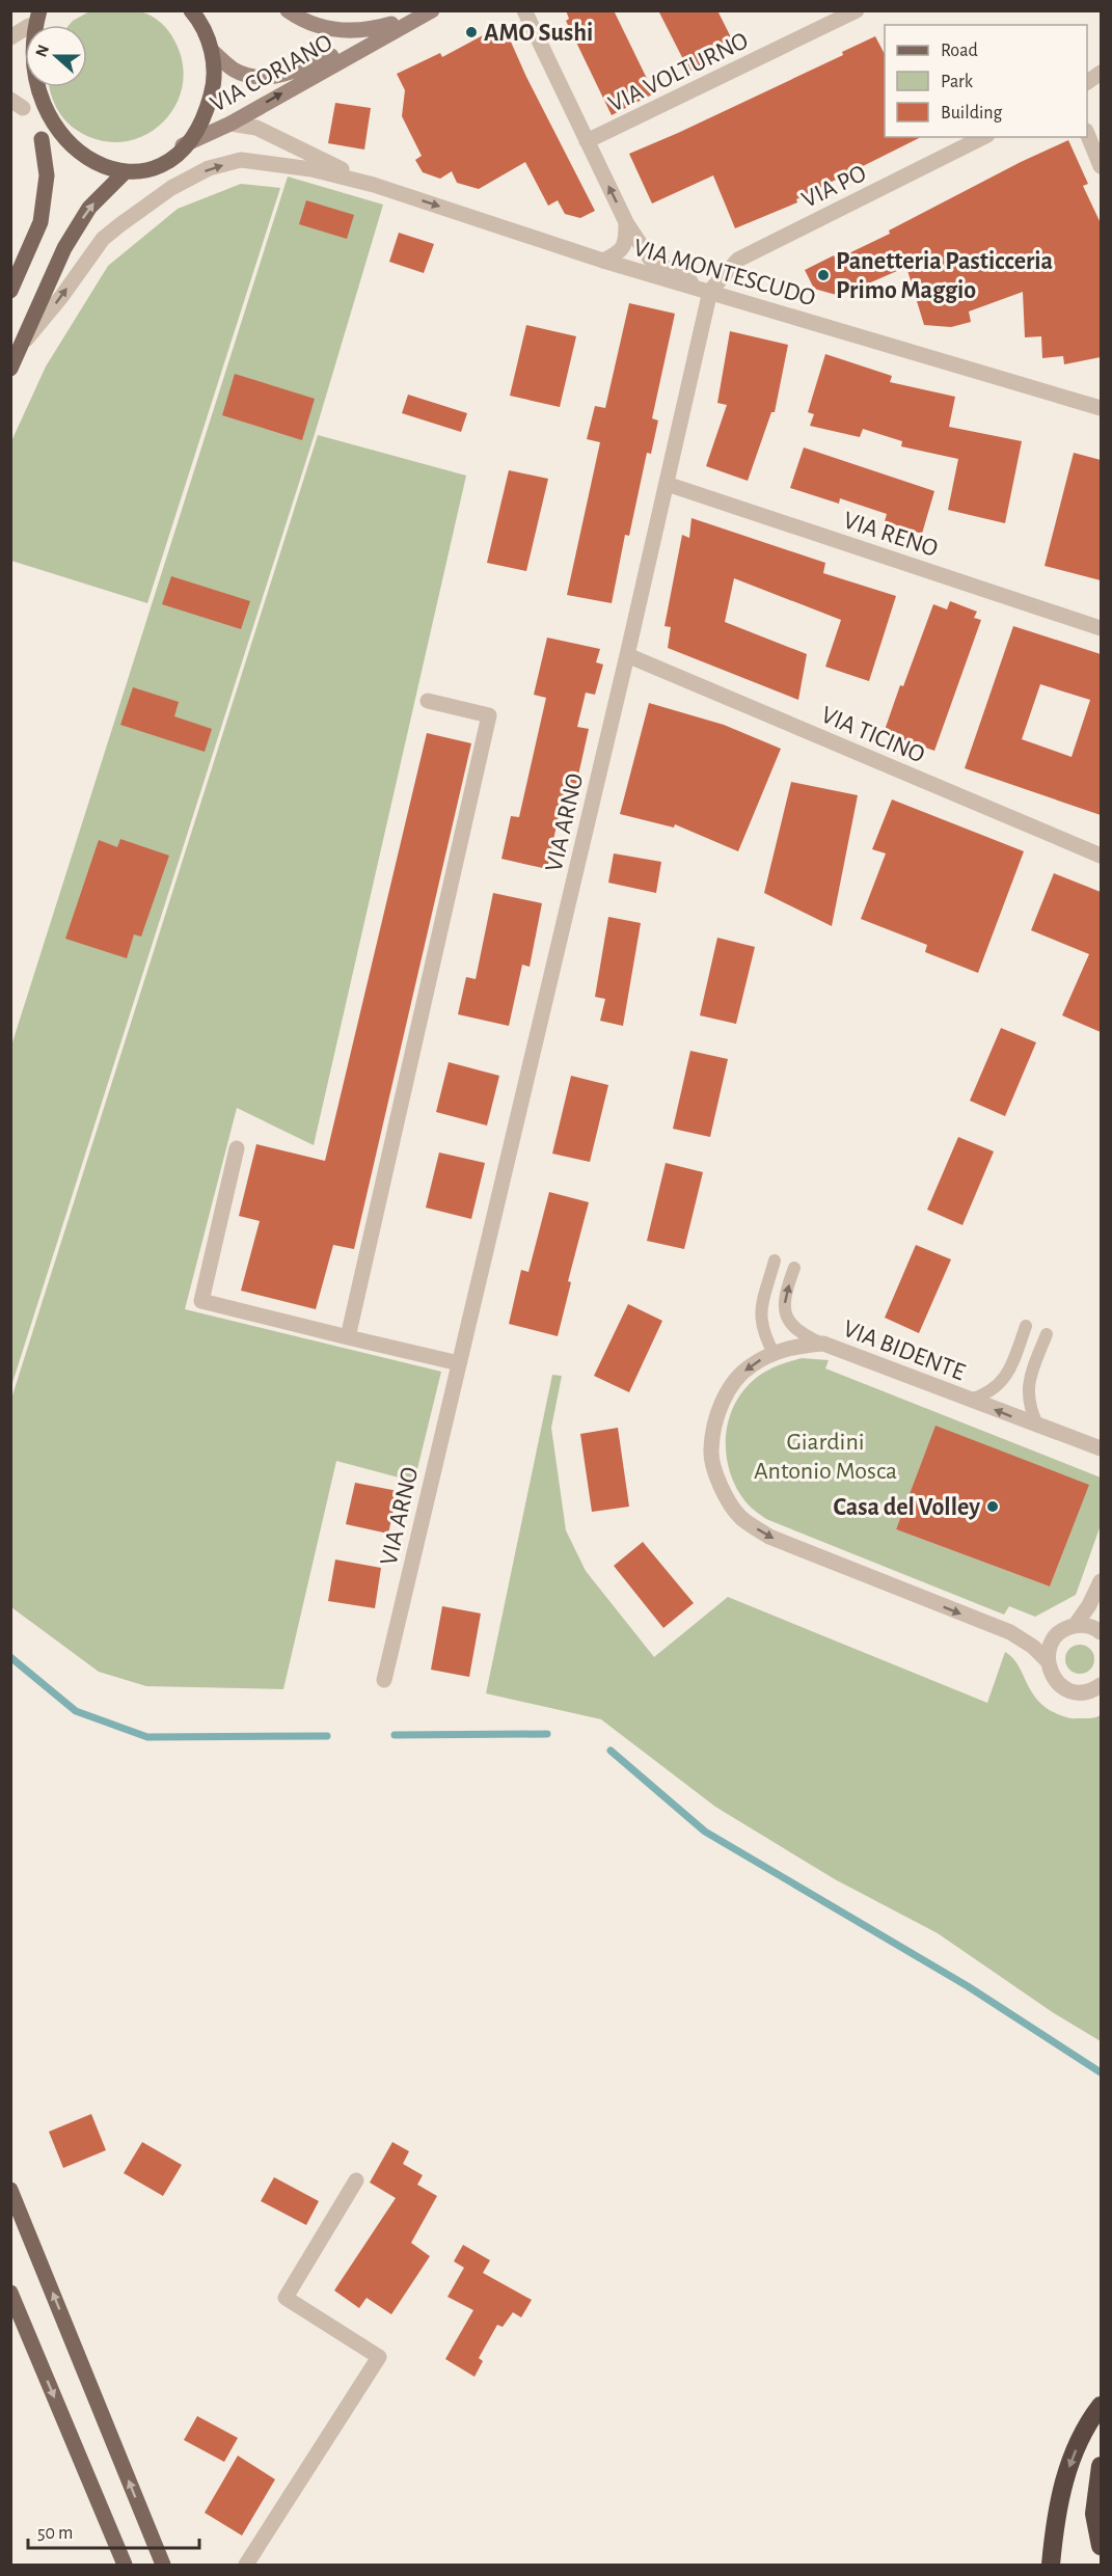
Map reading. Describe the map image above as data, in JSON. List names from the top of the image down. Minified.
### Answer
{"streets":{"main road":["VIA CORIANO"],"street":["VIA VOLTURNO","VIA PO","VIA MONTESCUDO","VIA RENO","VIA TICINO","VIA ARNO","VIA BIDENTE"]},"crossings":[["VIA CORIANO","VIA MONTESCUDO"],["VIA PO","VIA MONTESCUDO"],["VIA PO","VIA ARNO"],["VIA MONTESCUDO","VIA ARNO"],["VIA RENO","VIA ARNO"],["VIA TICINO","VIA ARNO"]],"one_way":["VIA MONTESCUDO"],"parks":["Giardini Antonio Mosca"],"places":["AMO Sushi","Panetteria Pasticceria Primo Maggio","Casa del Volley"],"legend":["Road","Park","Building"],"scale_bar":"50 m","north":"left"}
